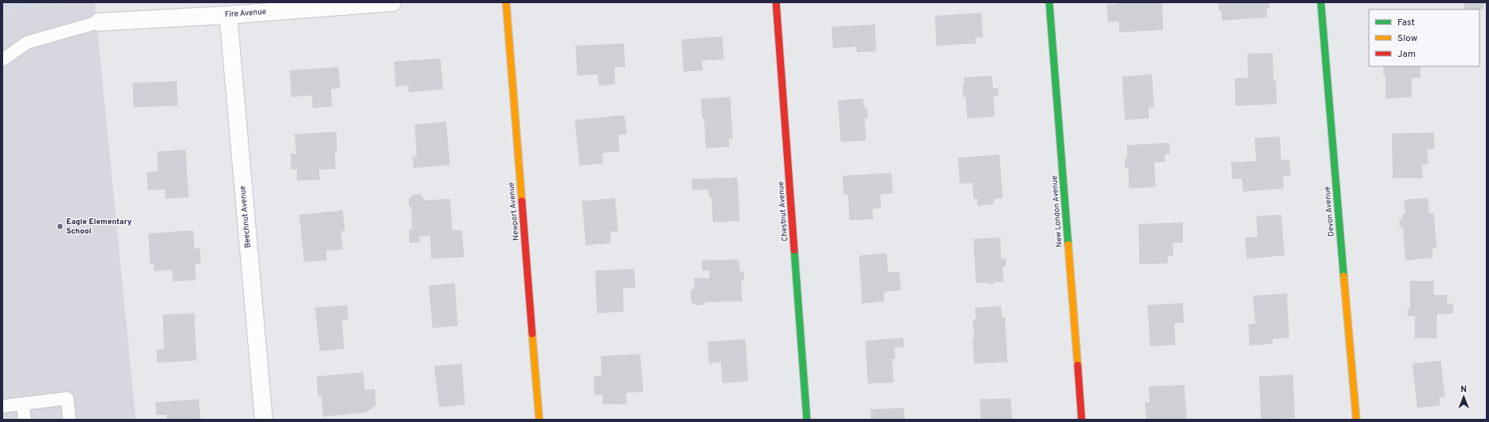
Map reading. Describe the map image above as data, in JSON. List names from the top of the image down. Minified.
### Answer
{"streets":{"street":["Fire Avenue","Newport Avenue","Chestnut Avenue","New London Avenue","Devon Avenue","Beechnut Avenue"]},"crossings":[["Fire Avenue","Beechnut Avenue"]],"places":["Eagle Elementary School"],"legend":["Fast","Slow","Jam"],"north":"top"}
